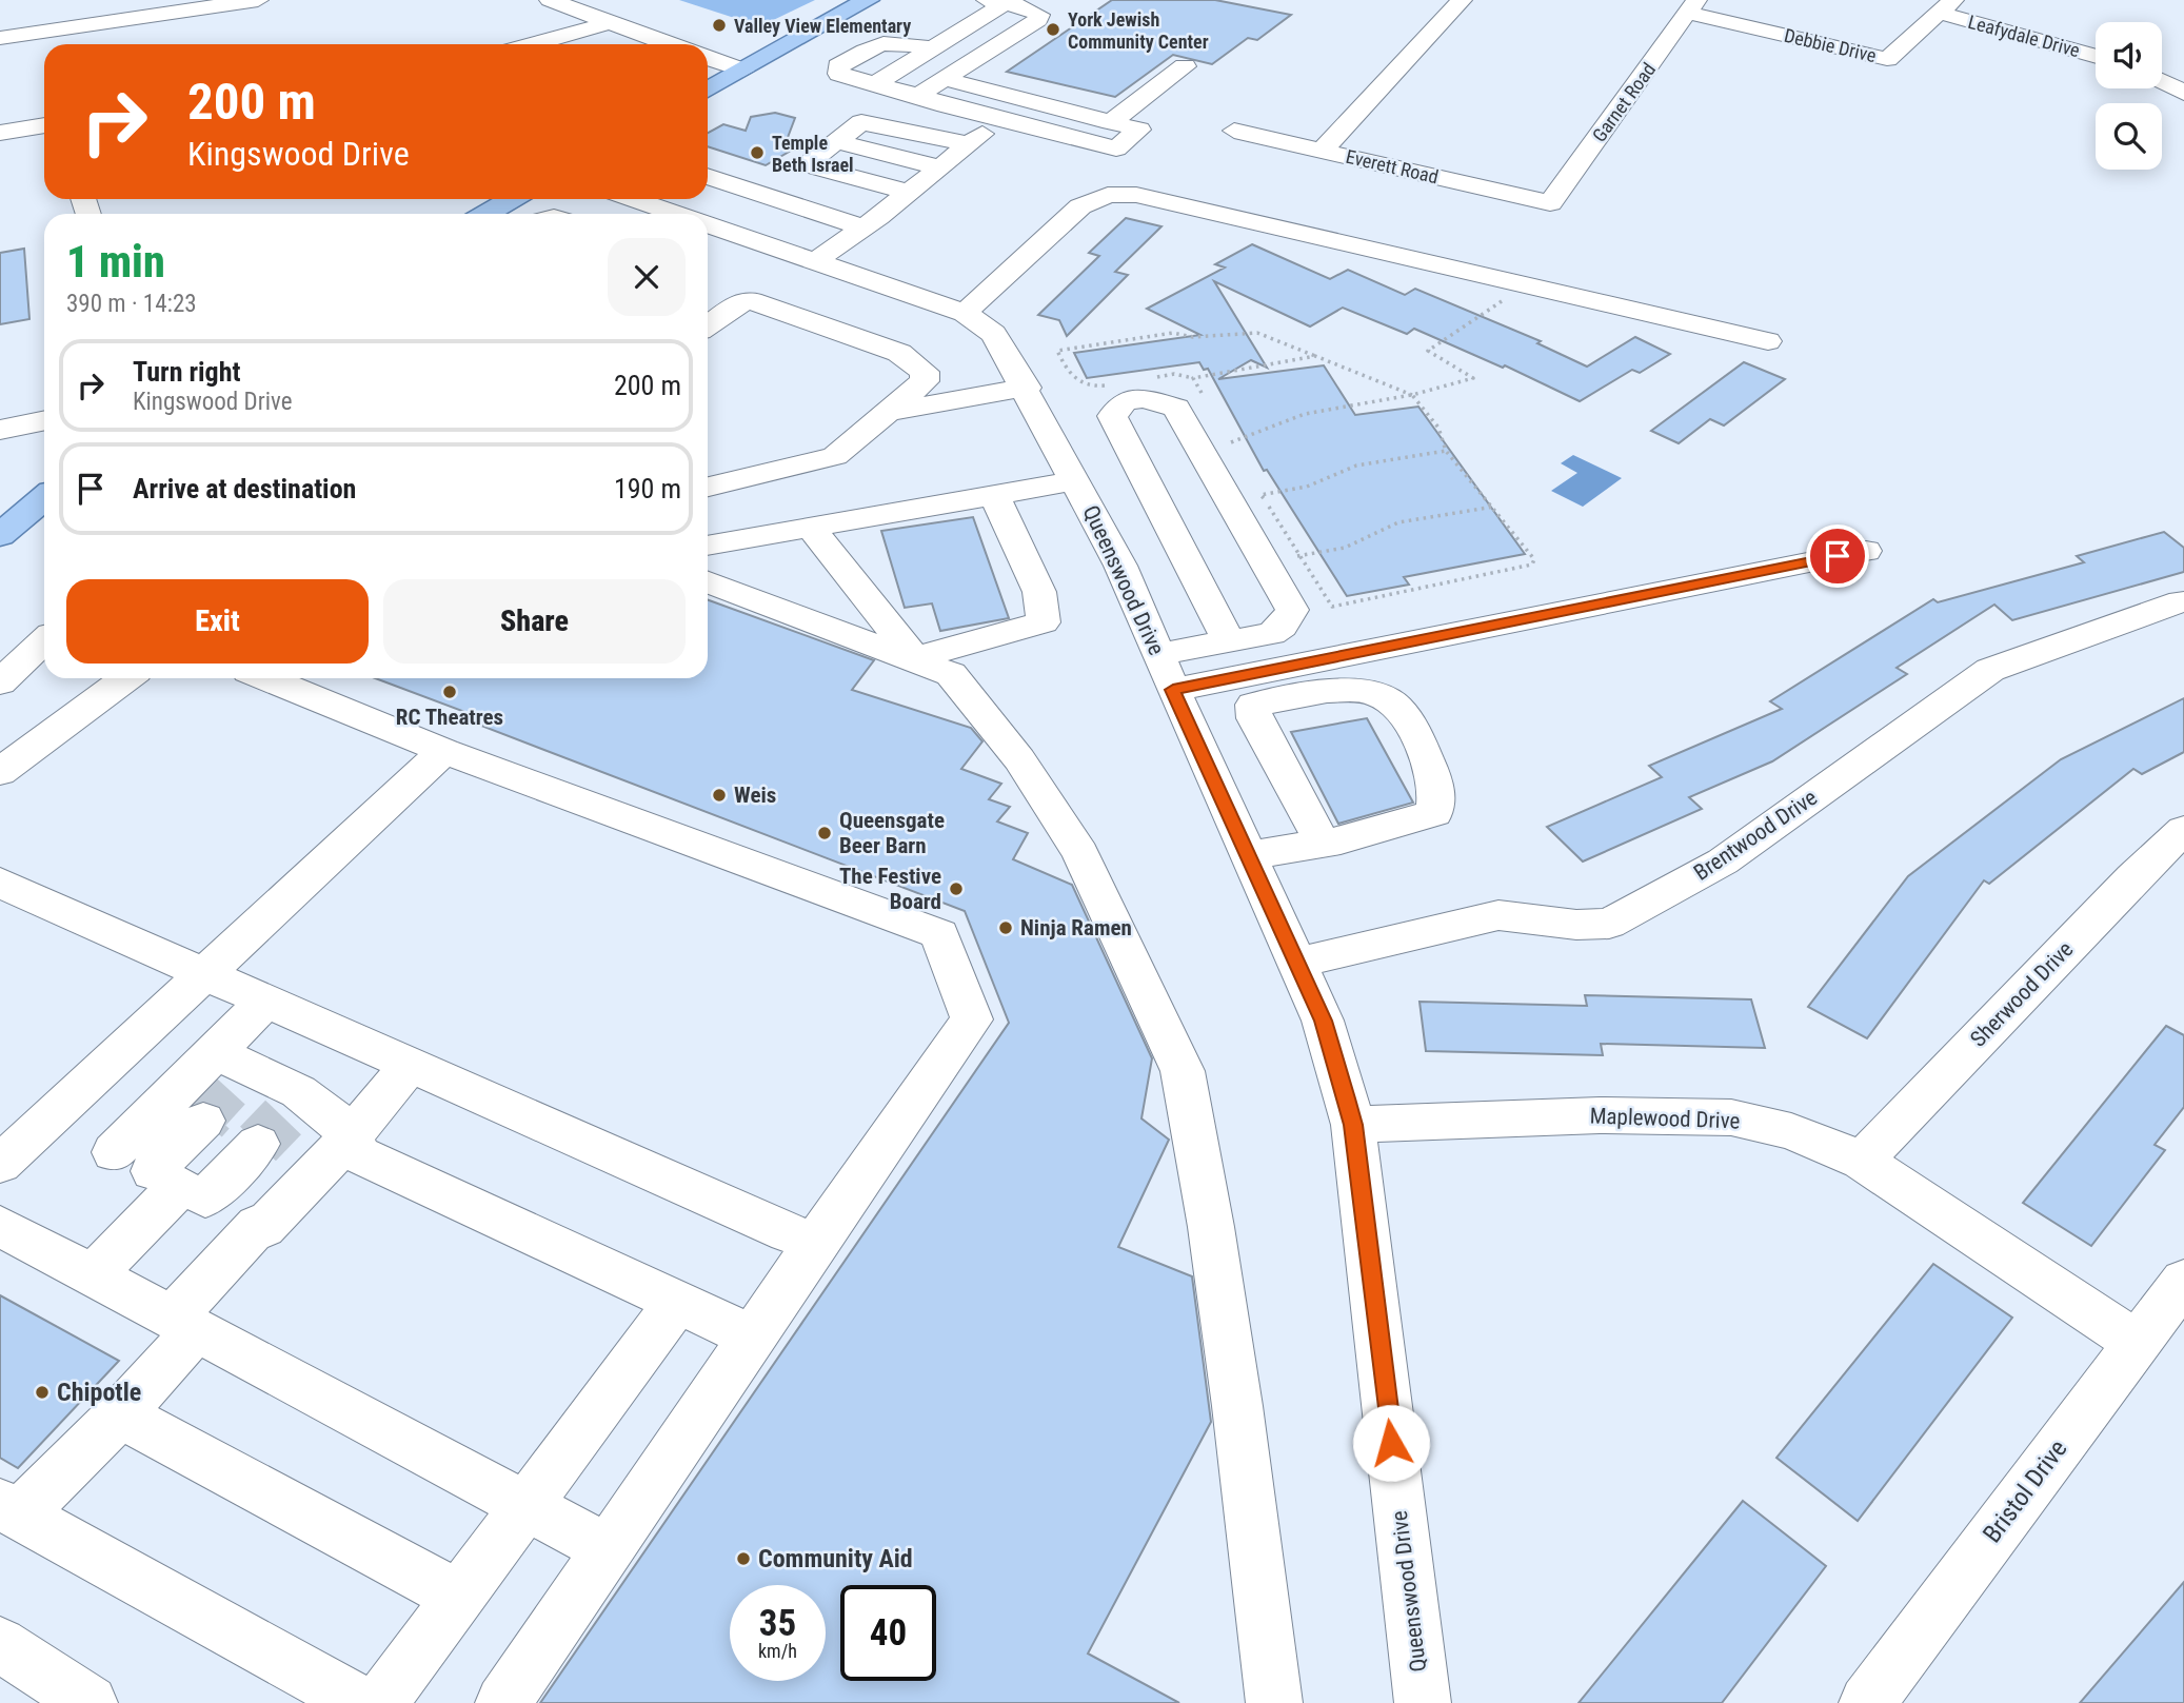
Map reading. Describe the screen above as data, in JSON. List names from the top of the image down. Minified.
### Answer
{"streets":{"street":["Leafydale Drive","Debbie Drive","Garnet Road","Everett Road","Queenswood Drive","Brentwood Drive","Sherwood Drive","Maplewood Drive","Bristol Drive"]},"crossings":[["Leafydale Drive","Debbie Drive"],["Debbie Drive","Garnet Road"],["Garnet Road","Everett Road"],["Queenswood Drive","Brentwood Drive"],["Queenswood Drive","Maplewood Drive"],["Sherwood Drive","Maplewood Drive"],["Maplewood Drive","Bristol Drive"]],"places":["Valley View Elementary","York Jewish Community Center","Temple Beth Israel","RC Theatres","Weis","Queensgate Beer Barn","The Festive Board","Ninja Ramen","Chipotle","Community Aid"],"page":{"turn":["200 m","Kingswood Drive"],"heading":["1 min","390 m · 14:23"],"list":[{"name":"Turn right","note":"Kingswood Drive","value":"200 m"},{"name":"Arrive at destination","value":"190 m"}],"buttons":["Exit","Share"],"speed":"35 km/h","limit":"40"}}
